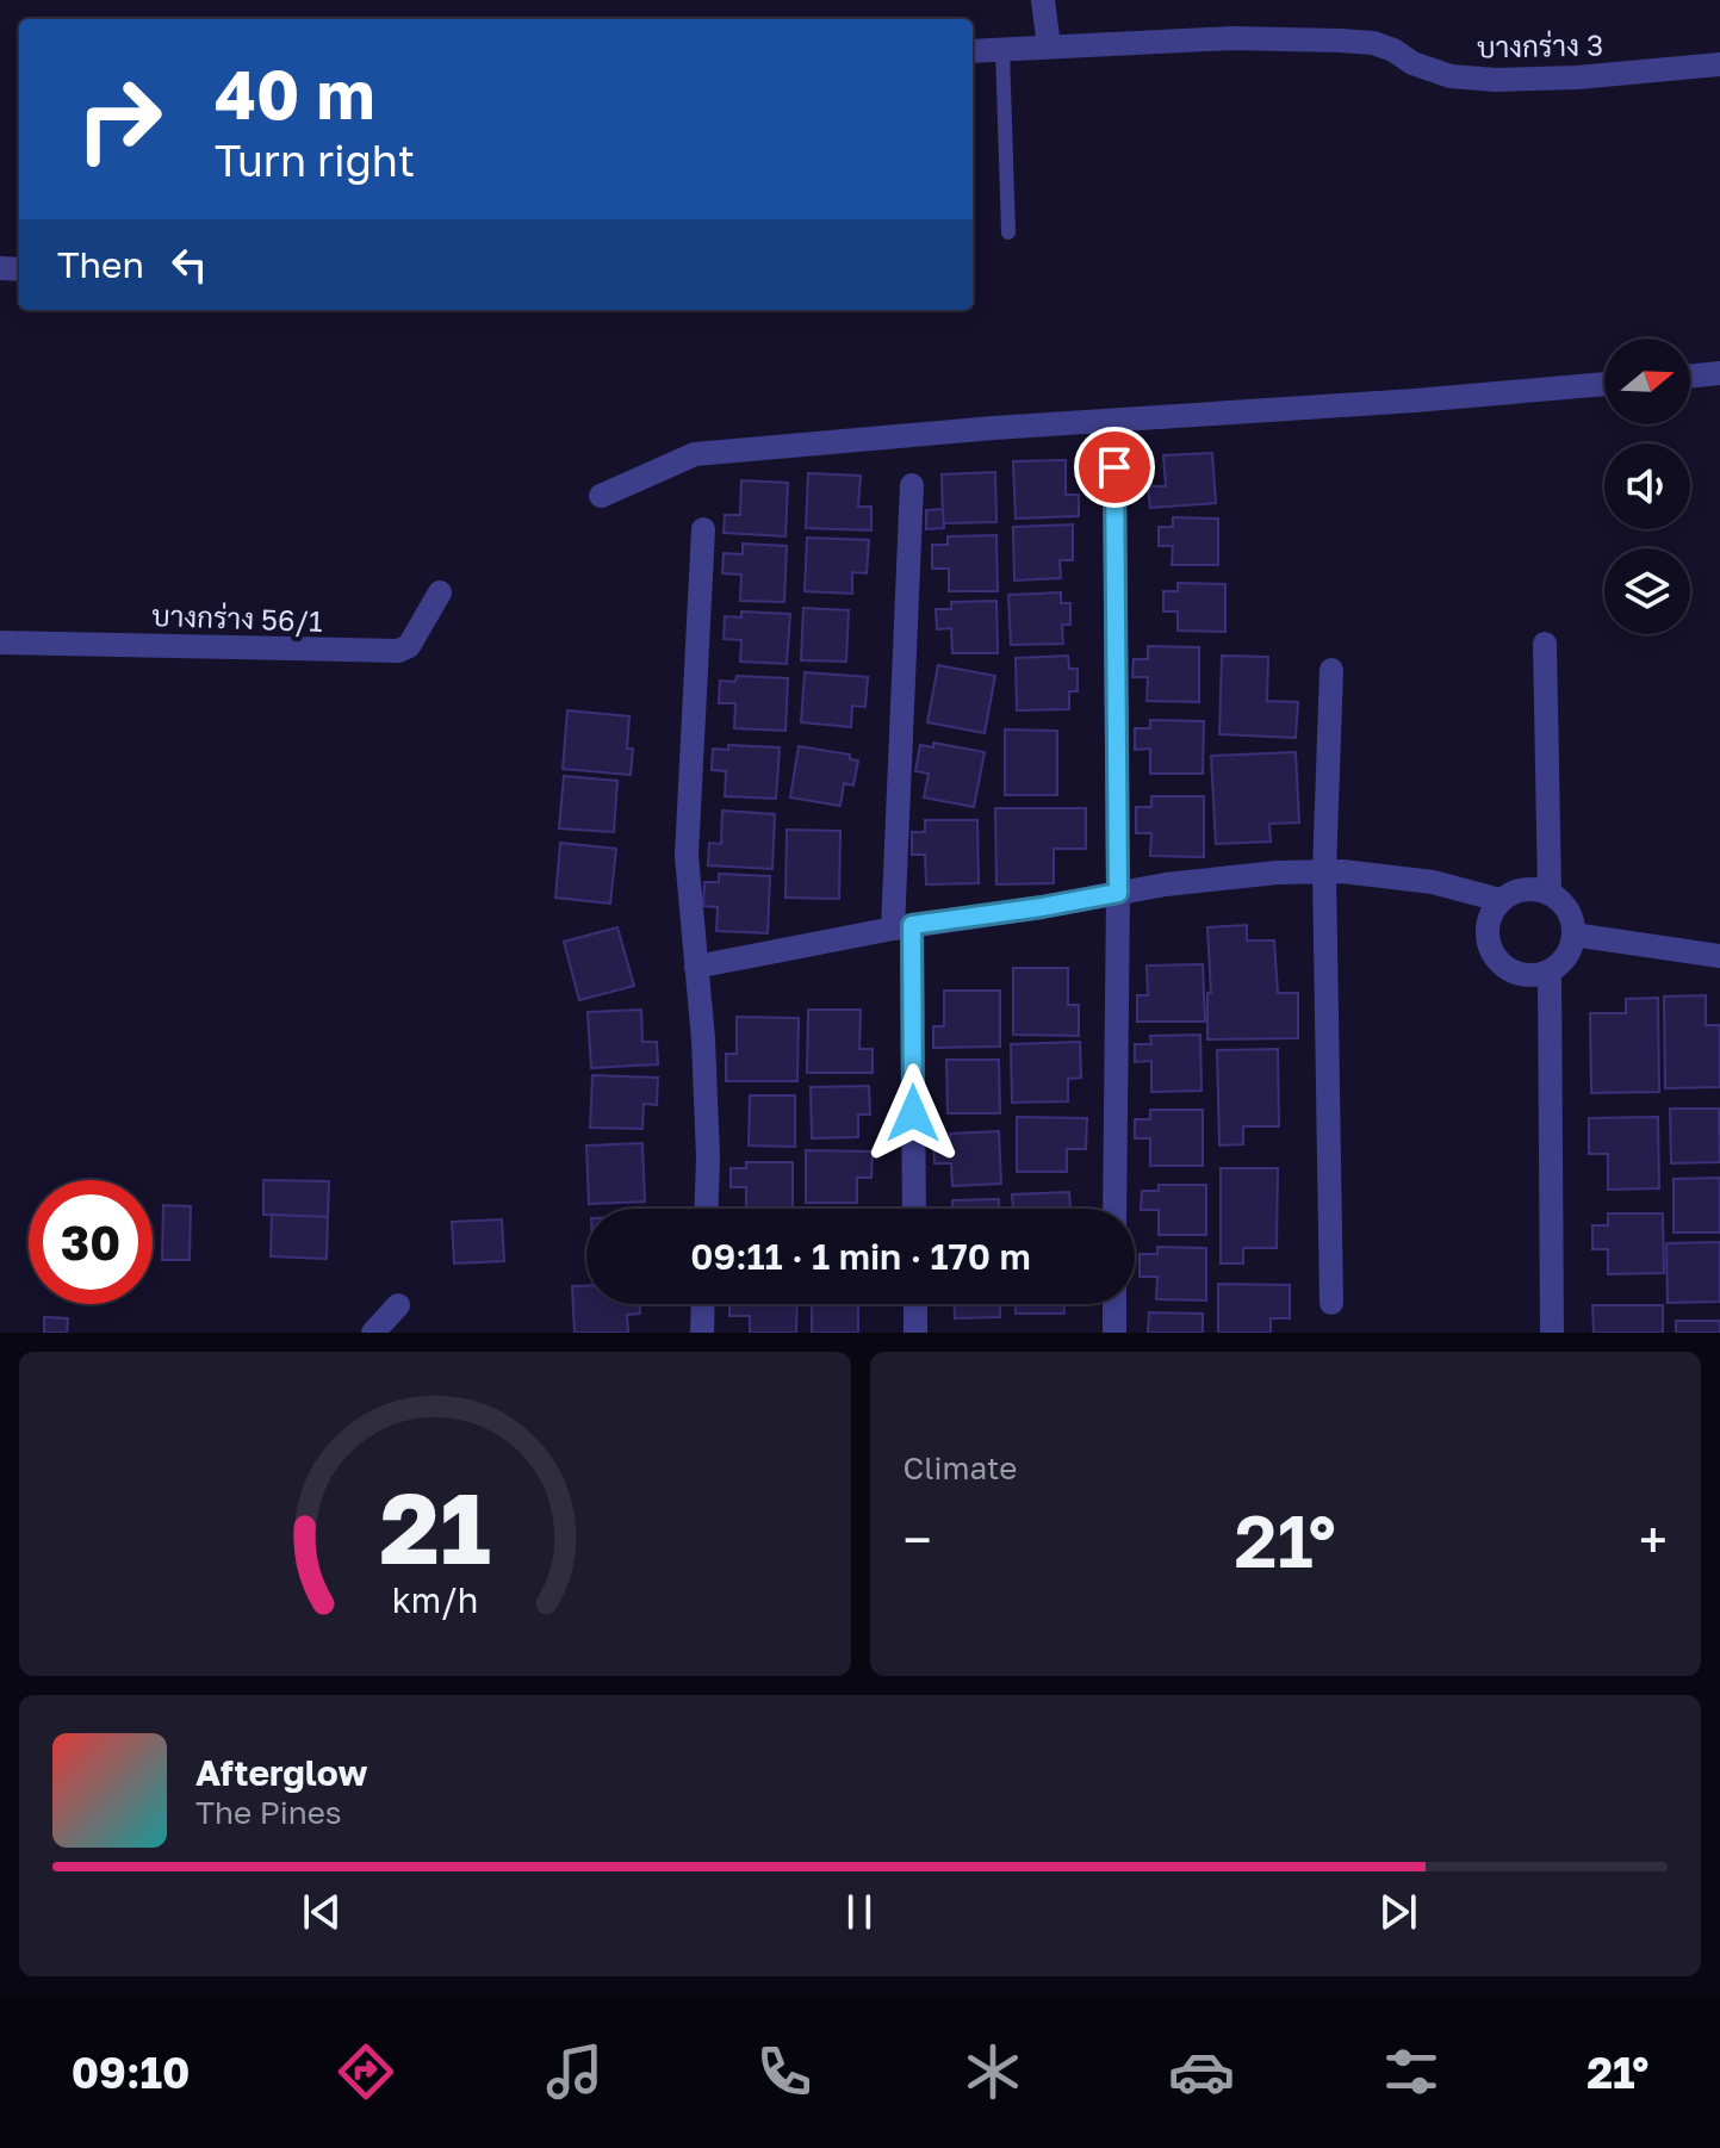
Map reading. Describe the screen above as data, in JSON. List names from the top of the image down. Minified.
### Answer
{"streets":{"street":["บางกร่าง 3","บางกร่าง 56/1"]},"north":"right","page":{"turn":["40 m","Turn right"],"then":"Then","limit":"30","trip":"09:11 · 1 min · 170 m","tile":"Climate","heat":["−","21°","+"],"song":["Afterglow","The Pines"],"tabs":["09:10","21°"],"gauge":["21","km/h"]}}
